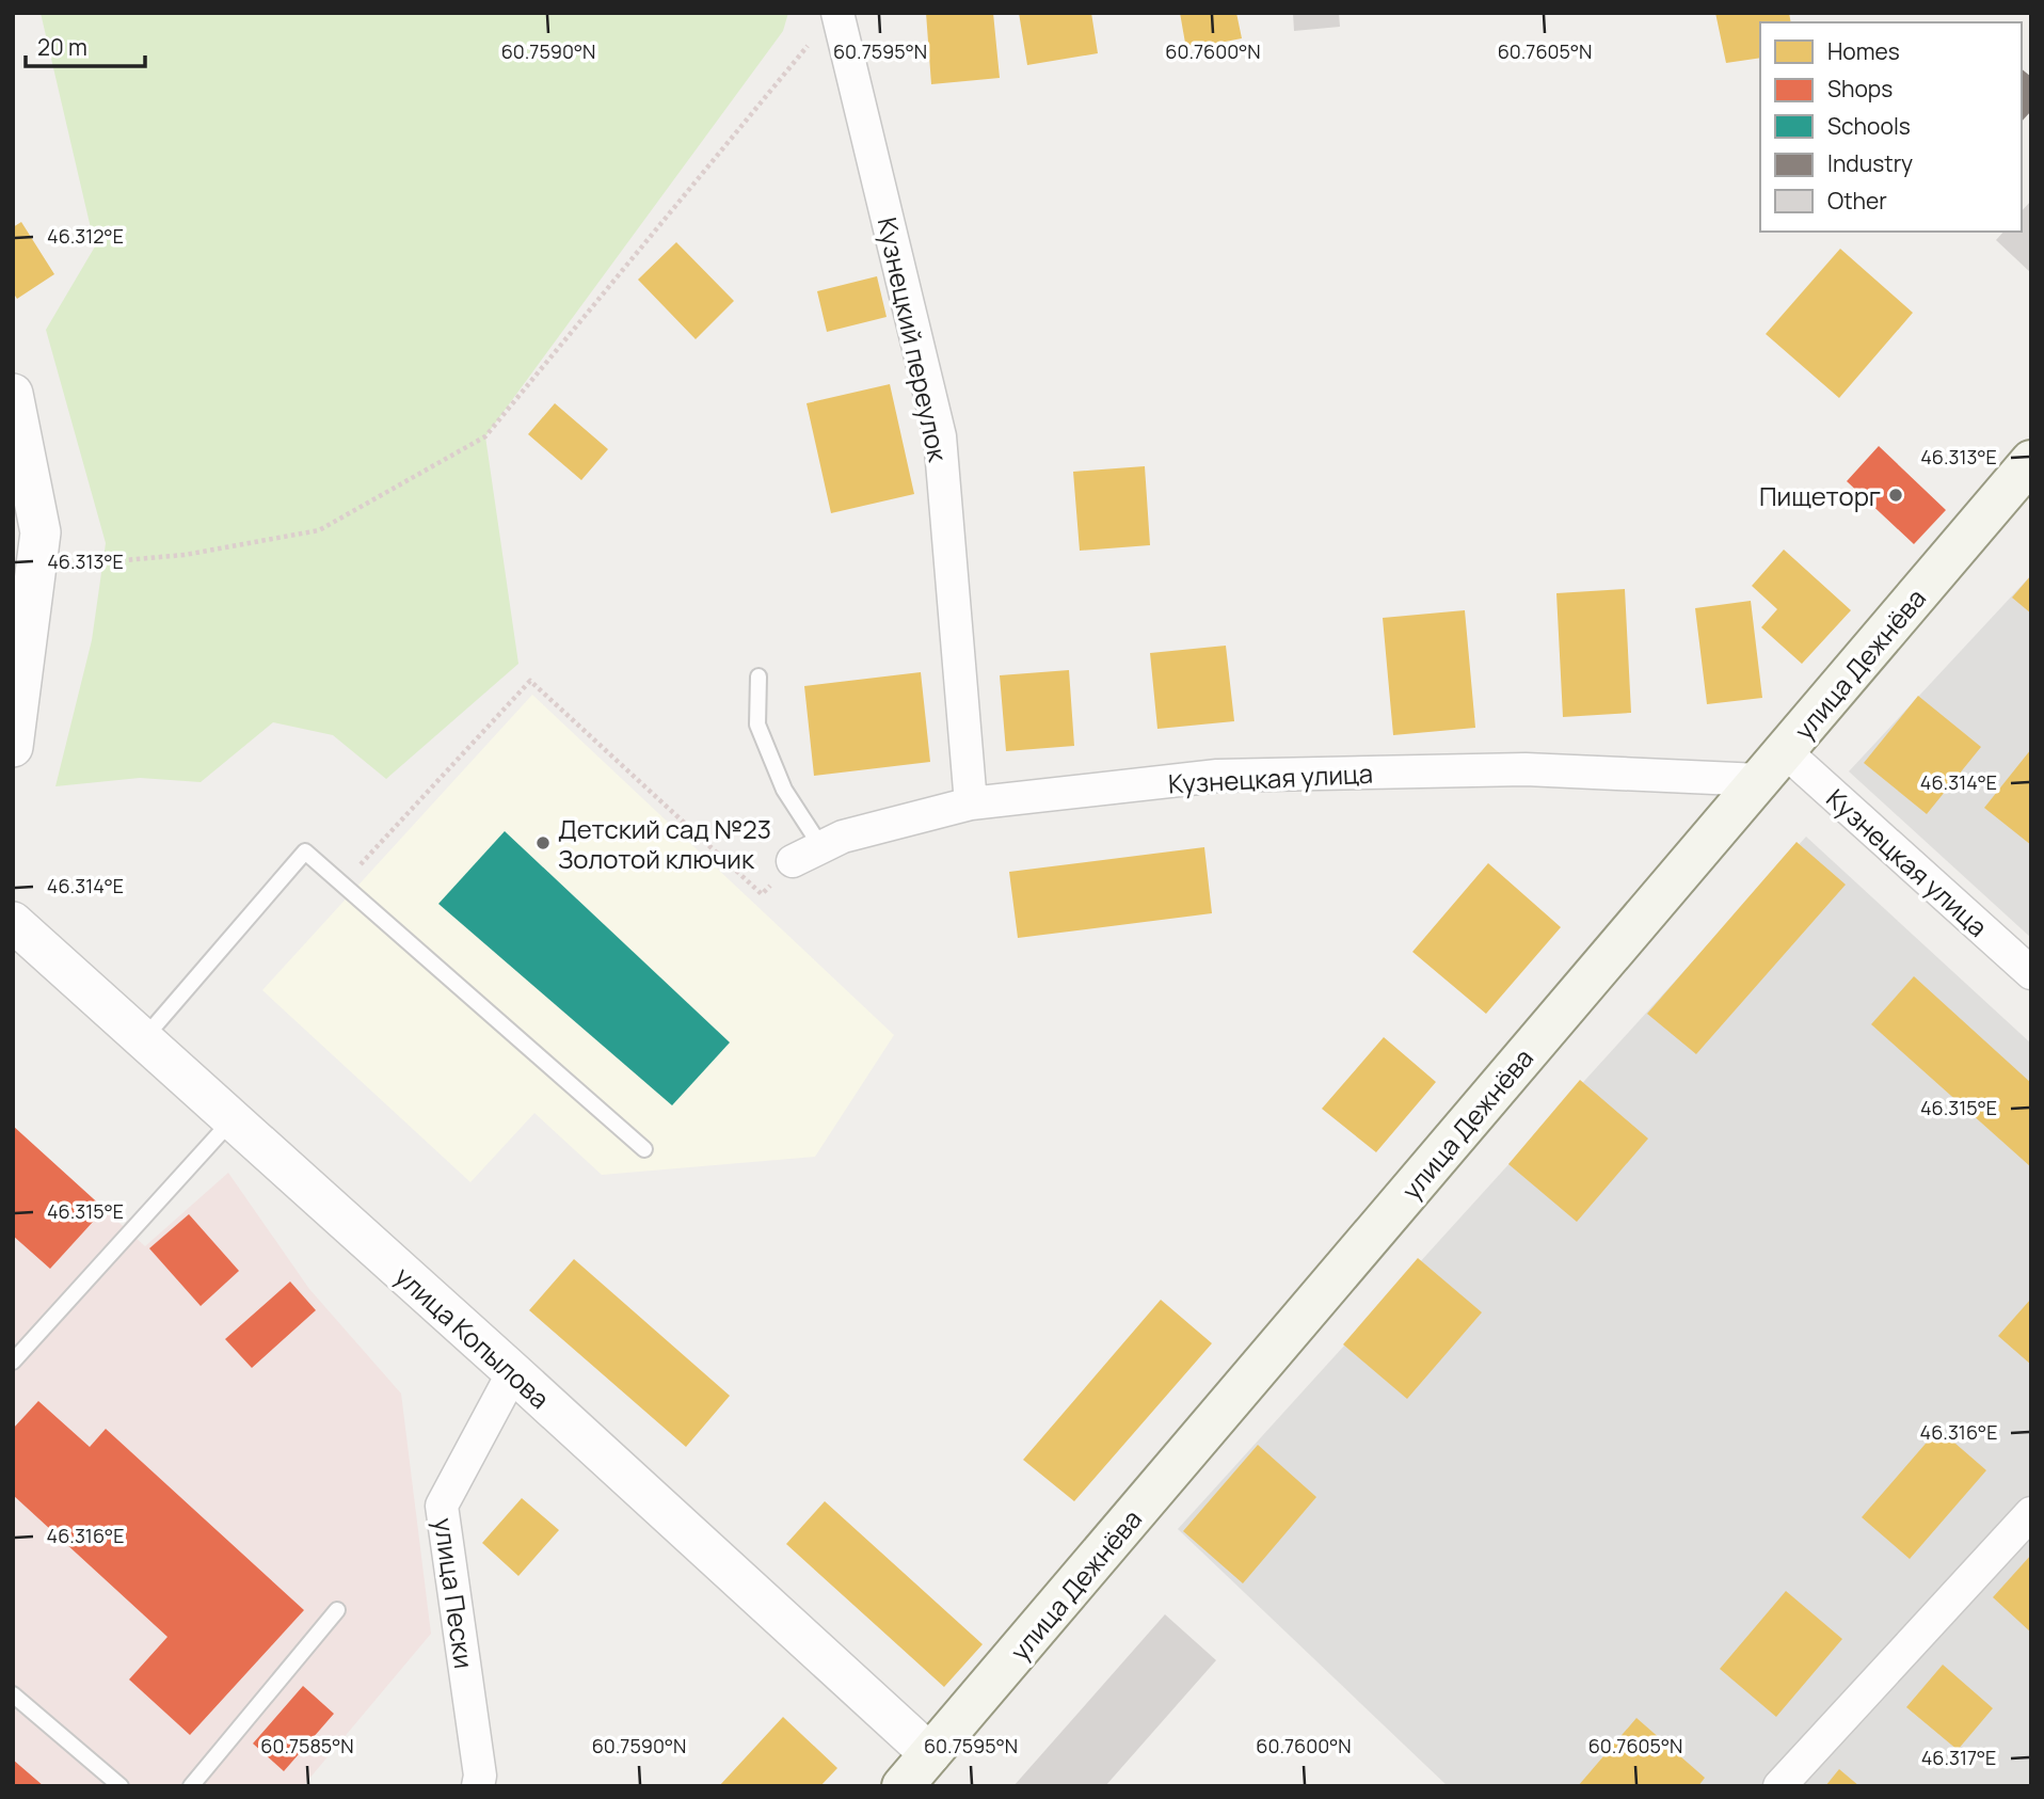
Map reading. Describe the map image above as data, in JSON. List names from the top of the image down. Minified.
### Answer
{"streets":{"main road":["улица Дежнёва"],"street":["Кузнецкий переулок","Кузнецкая улица","улица Копылова","улица Пески"]},"crossings":[["Кузнецкий переулок","Кузнецкая улица"],["улица Дежнёва","Кузнецкая улица"],["улица Дежнёва","улица Копылова"],["улица Копылова","улица Пески"]],"places":["Пищеторг","Детский сад №23 Золотой ключик"],"legend":["Homes","Shops","Schools","Industry","Other"],"scale_bar":"20 m","coordinates":["60.7590°N","60.7595°N","60.7600°N","60.7605°N","46.312°E","46.313°E","46.314°E","46.315°E","46.316°E","60.7585°N","46.317°E"]}
